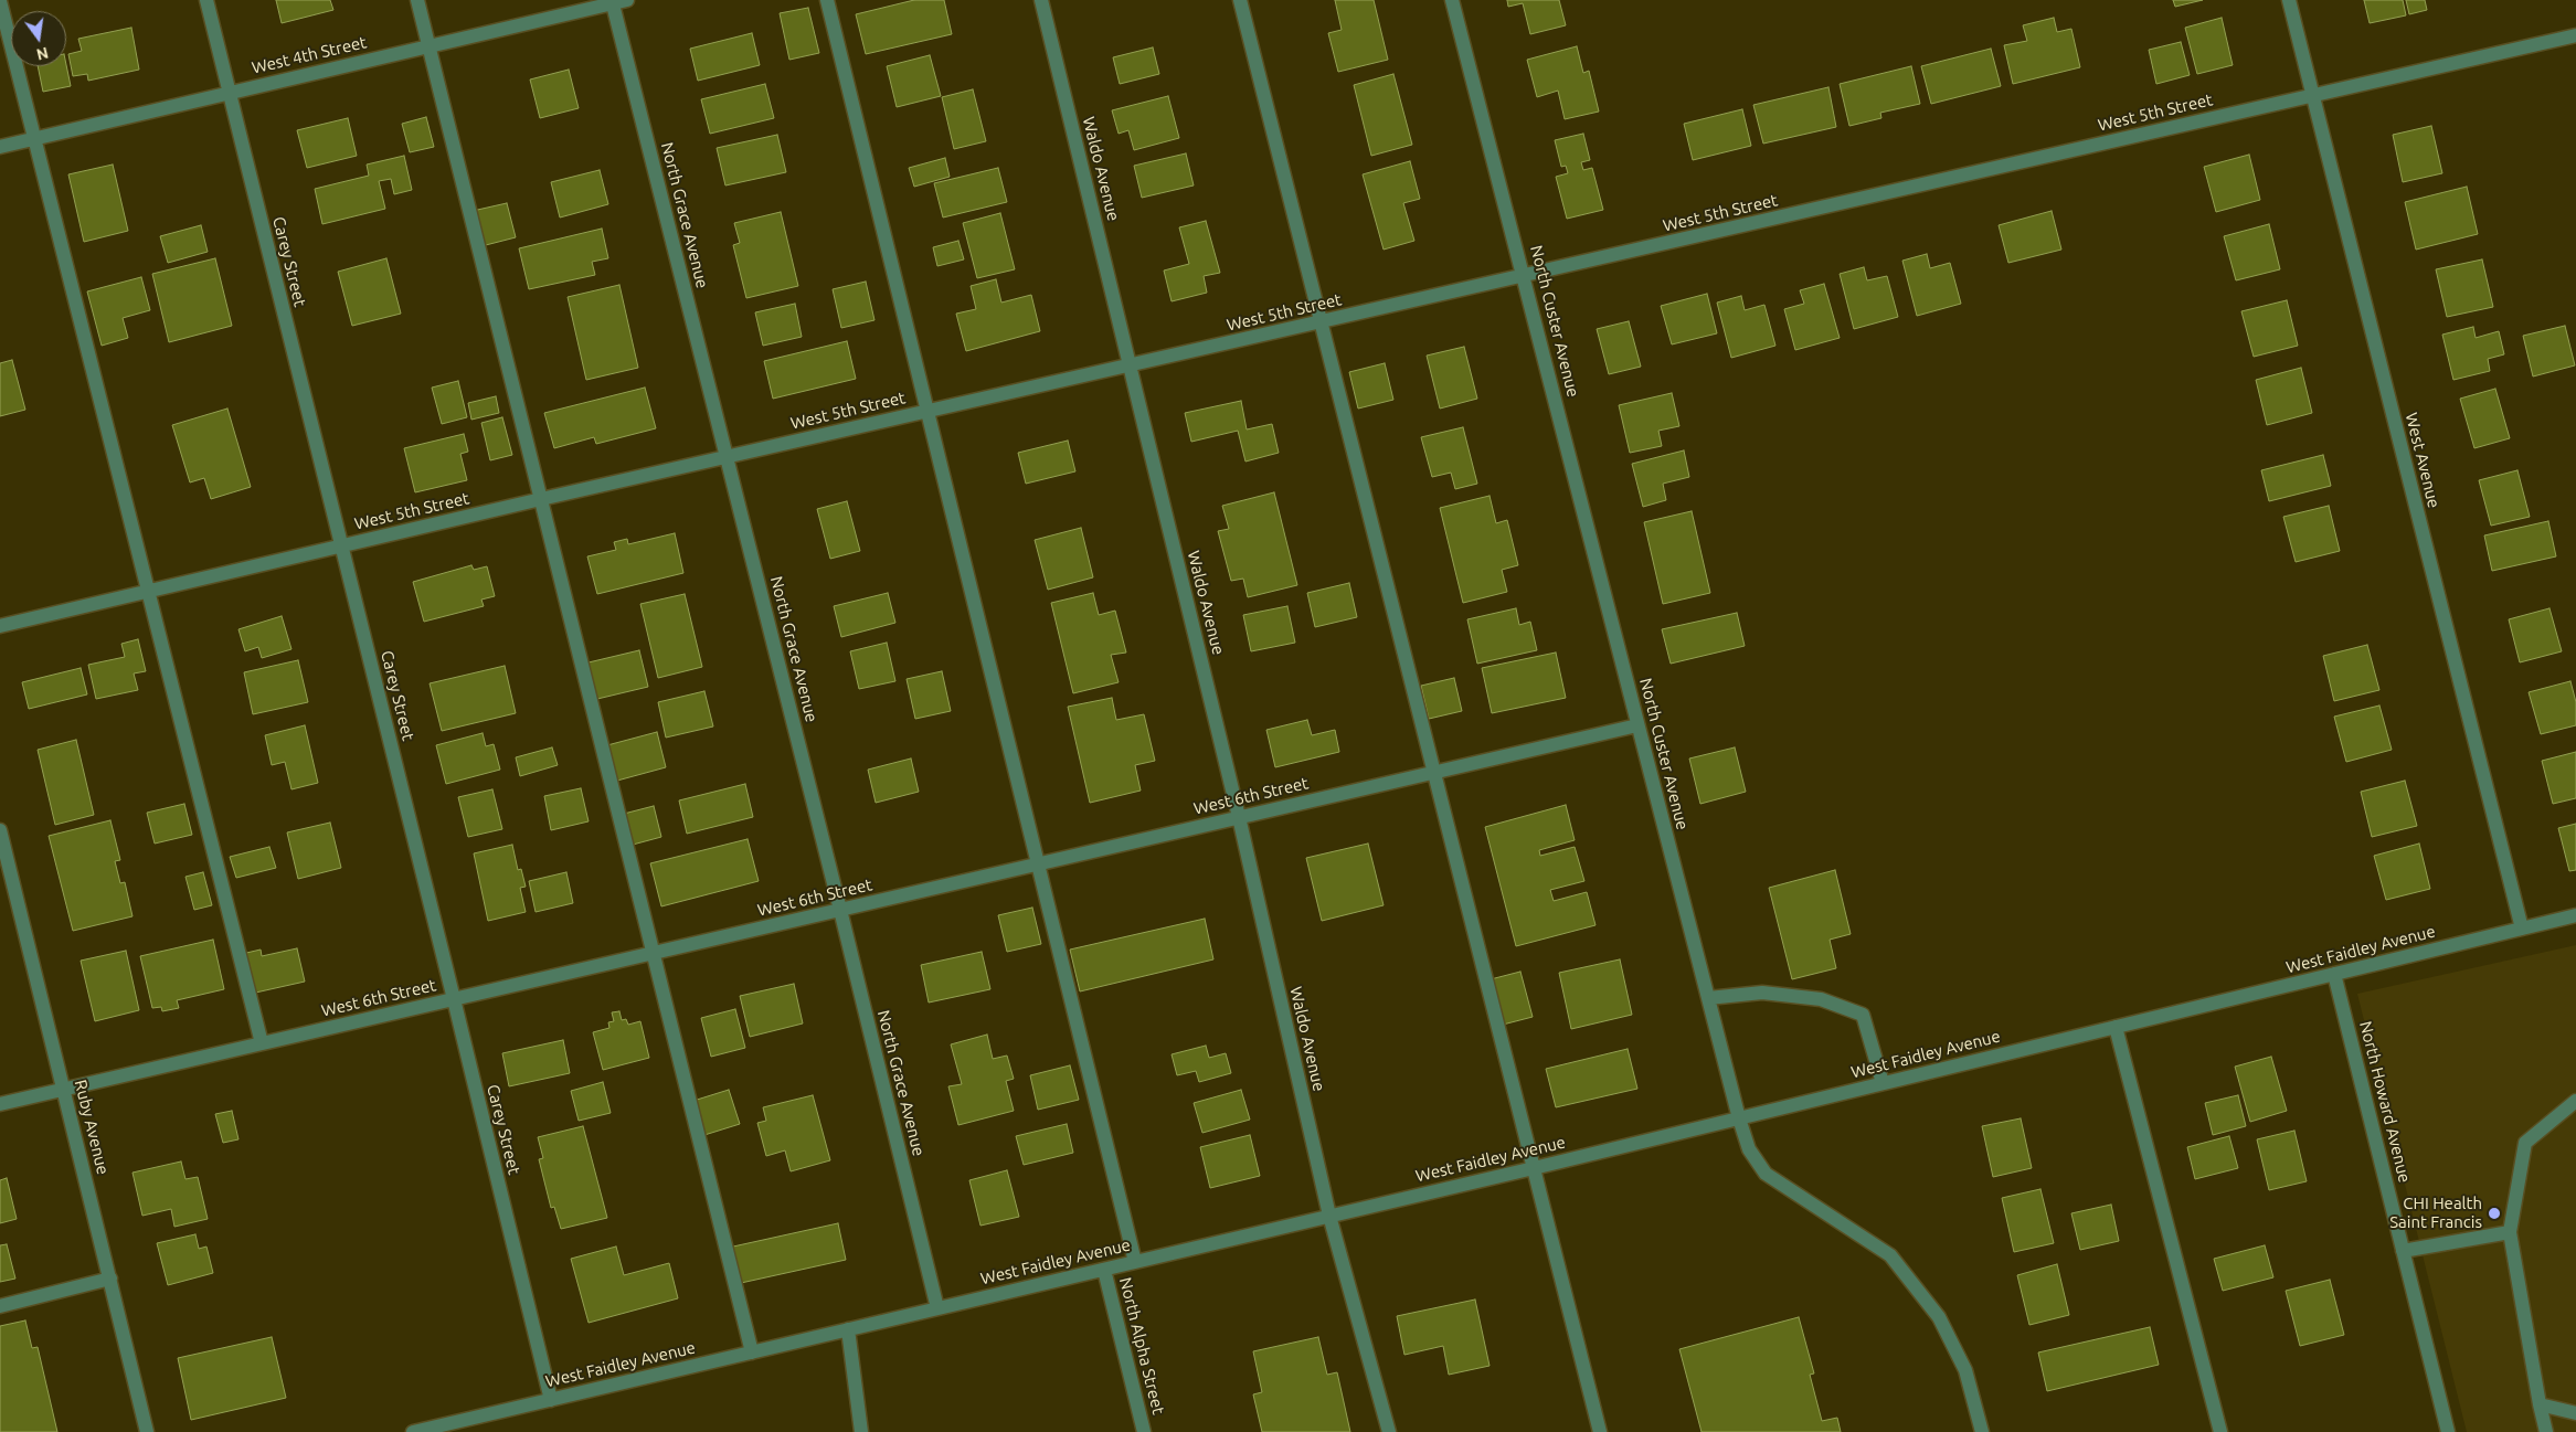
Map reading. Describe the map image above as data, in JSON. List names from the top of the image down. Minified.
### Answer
{"streets":{"street":["West 4th Street","West 5th Street","Waldo Avenue","North Grace Avenue","Carey Street","North Custer Avenue","West Avenue","West 6th Street","West Faidley Avenue","North Howard Avenue","Ruby Avenue","North Alpha Street"]},"crossings":[["West 4th Street","North Grace Avenue"],["West 4th Street","Carey Street"],["West 5th Street","Waldo Avenue"],["West 5th Street","North Grace Avenue"],["West 5th Street","Carey Street"],["West 5th Street","North Custer Avenue"],["West 5th Street","West Avenue"],["Waldo Avenue","West 6th Street"],["Waldo Avenue","West Faidley Avenue"],["North Grace Avenue","West 6th Street"],["North Grace Avenue","West Faidley Avenue"],["Carey Street","West 6th Street"],["Carey Street","West Faidley Avenue"],["North Custer Avenue","West 6th Street"],["North Custer Avenue","West Faidley Avenue"],["West Avenue","West Faidley Avenue"],["West 6th Street","Ruby Avenue"],["West Faidley Avenue","North Howard Avenue"],["West Faidley Avenue","North Alpha Street"]],"places":["CHI Health Saint Francis"],"north":"bottom"}
